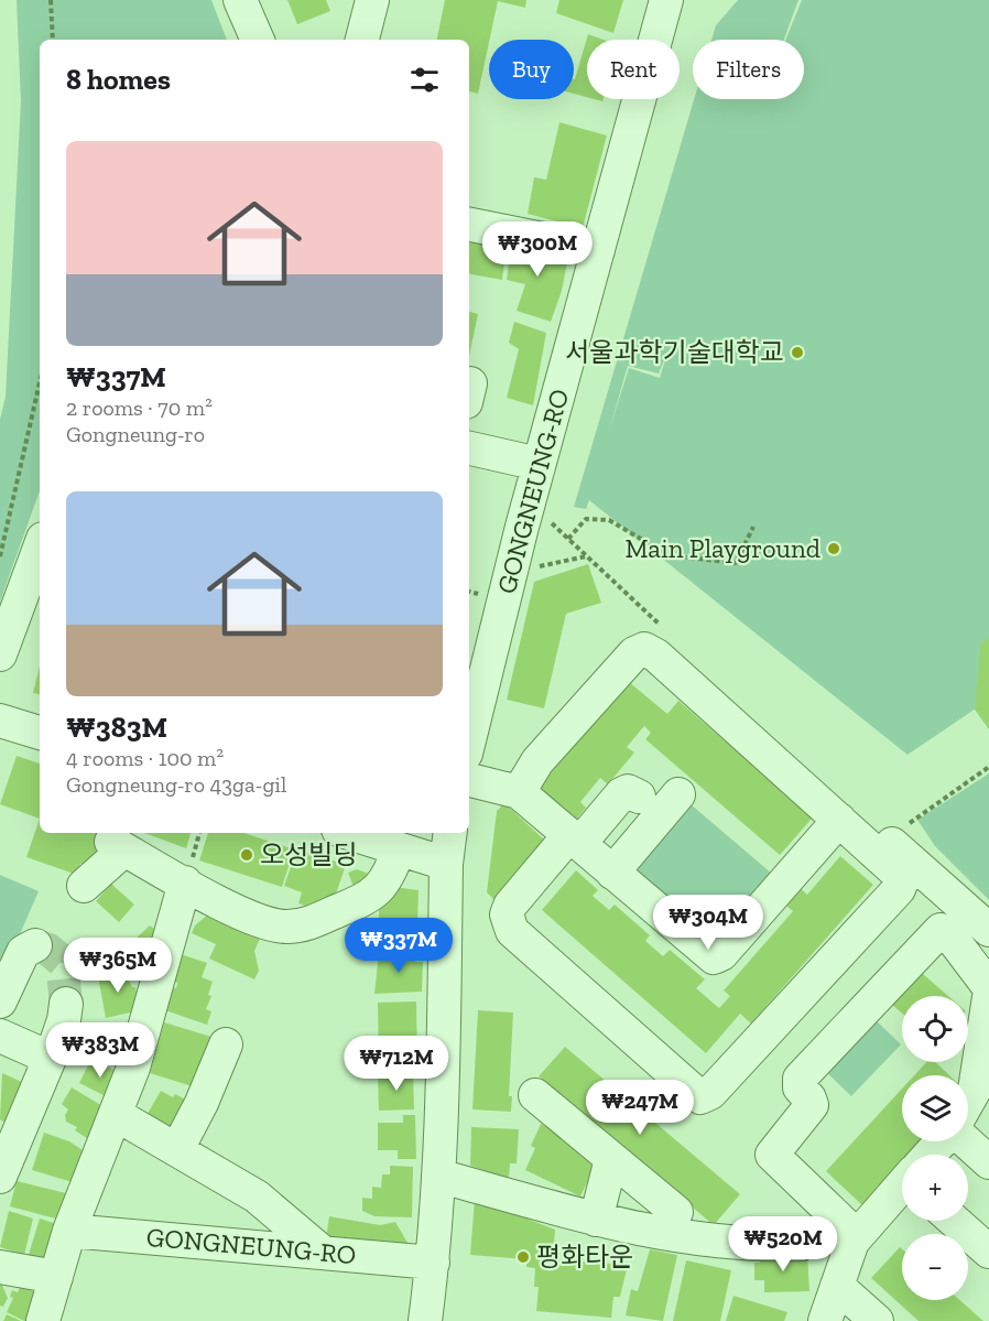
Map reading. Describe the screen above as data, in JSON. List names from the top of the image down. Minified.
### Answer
{"streets":{"street":["GONGNEUNG-RO"]},"places":["서울과학기술대학교","Main Playground","오성빌딩","평화타운"],"page":{"chip":["Buy","Rent","Filters"],"heading":"8 homes","list":[{"name":"₩337M","note":"2 rooms · 70 m² · Gongneung-ro"},{"name":"₩383M","note":"4 rooms · 100 m² · Gongneung-ro 43ga-gil"}],"price":["₩300M","₩304M","₩337M","₩365M","₩383M","₩712M","₩247M","₩520M"],"map_buttons":["+","−"]}}
